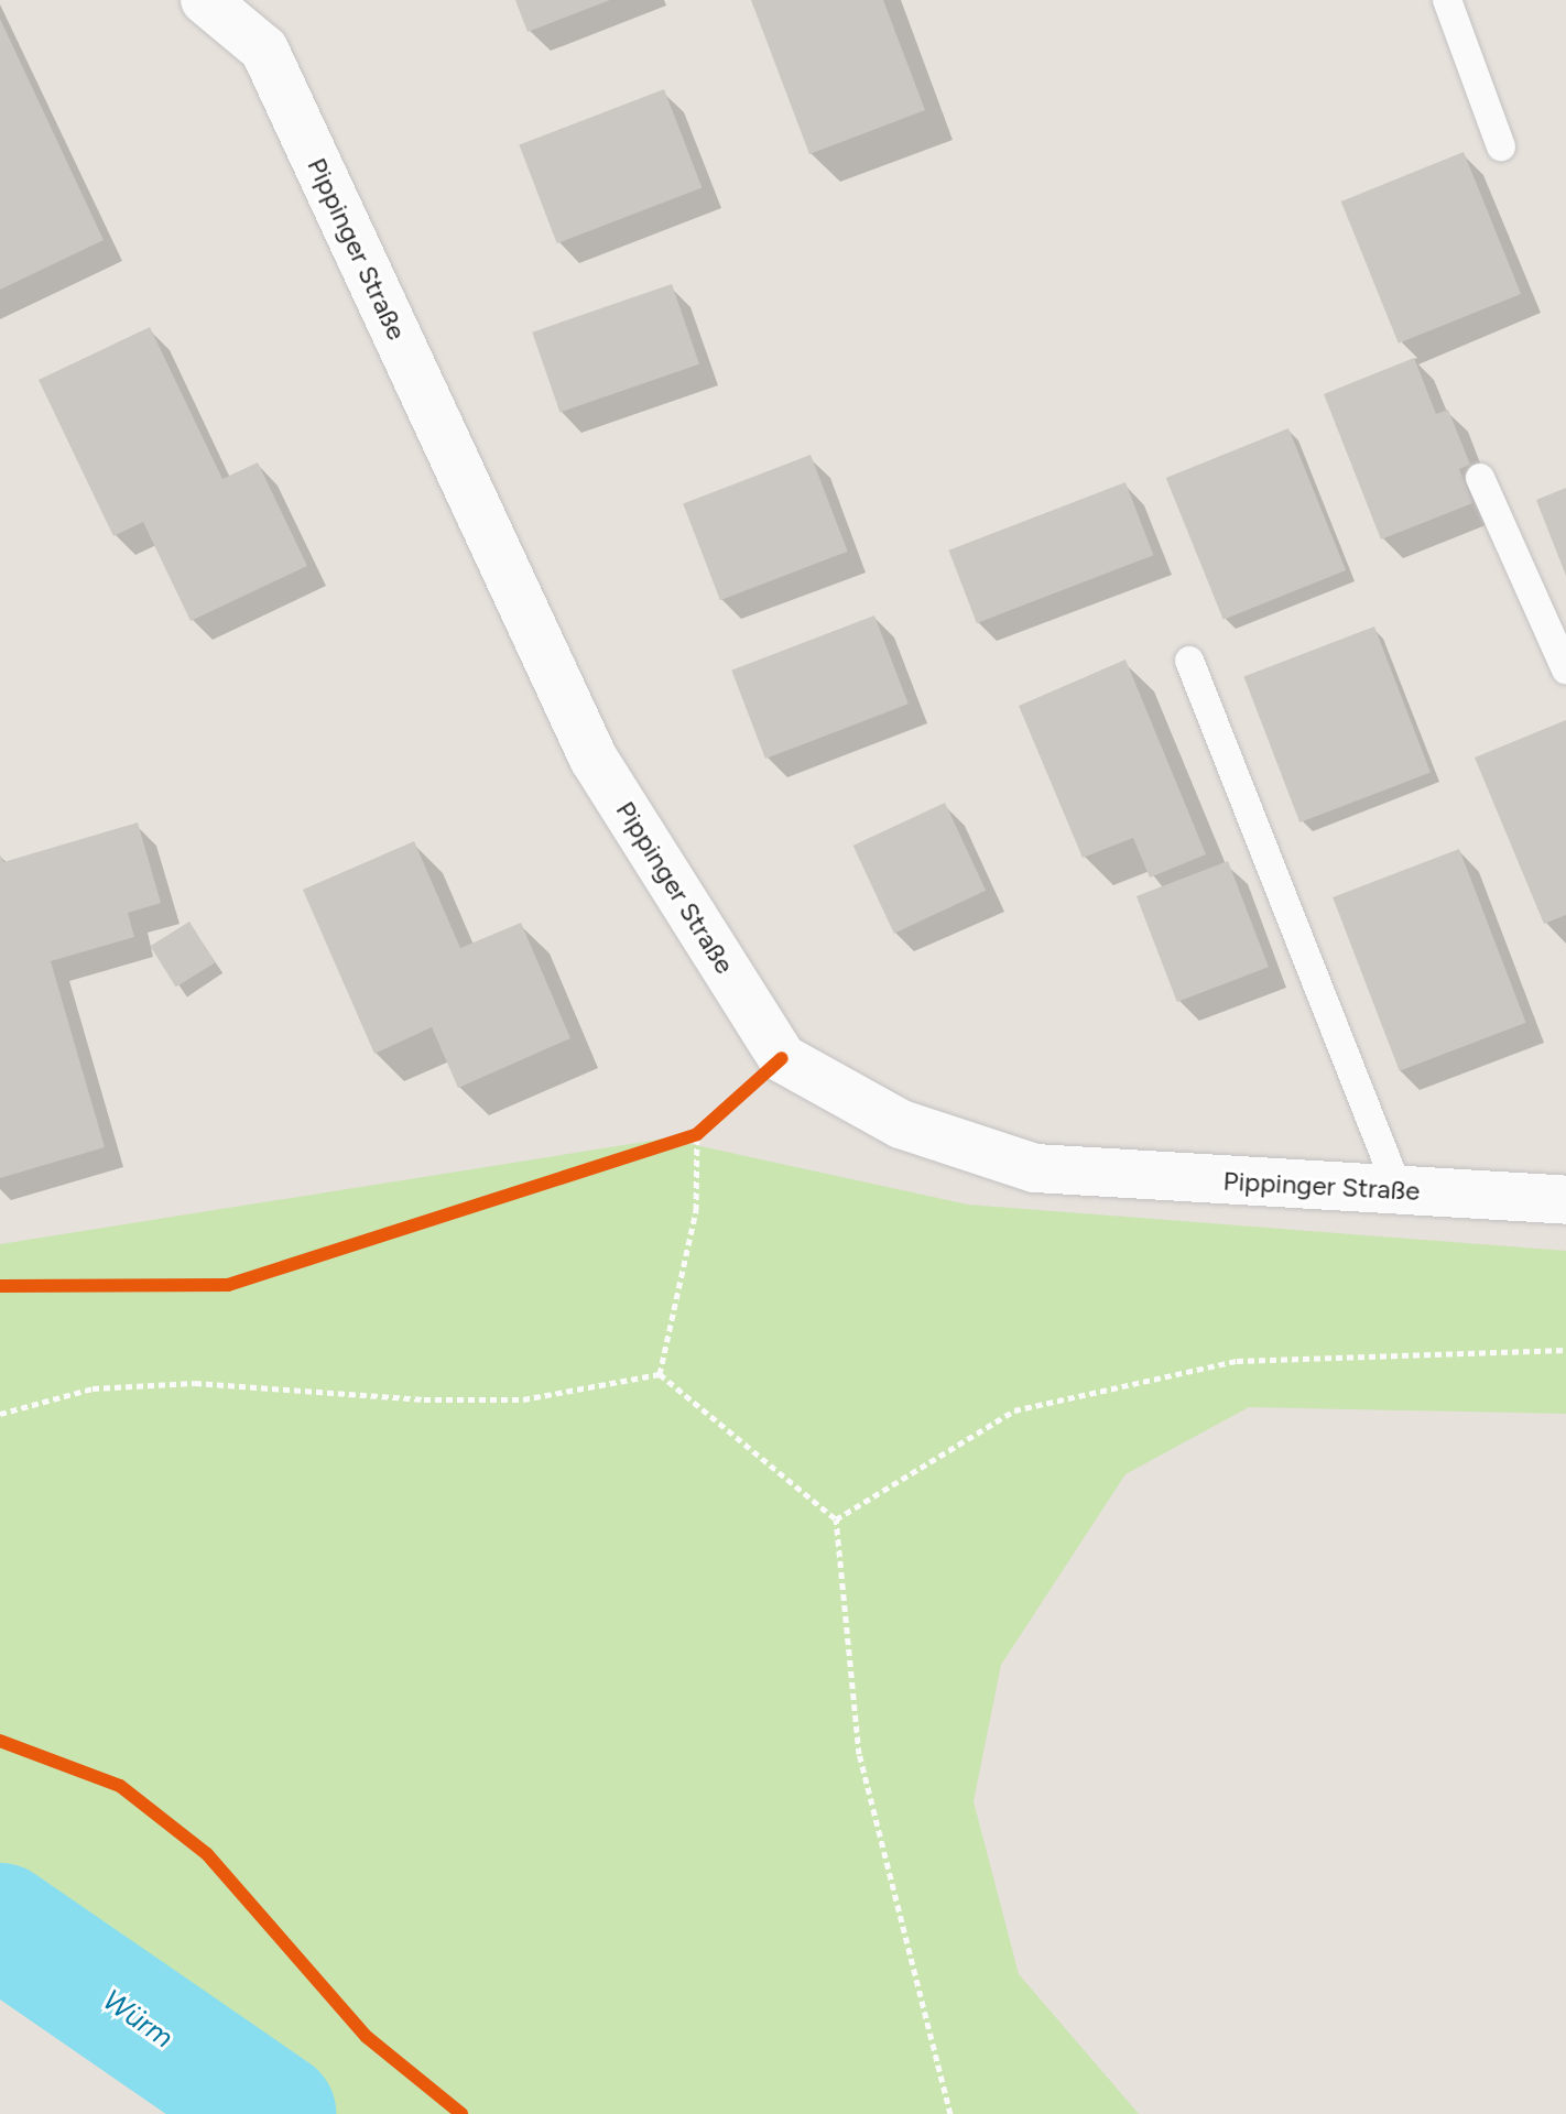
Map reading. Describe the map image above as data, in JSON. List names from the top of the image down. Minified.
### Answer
{"streets":{"main road":["Pippinger Straße"]},"water":["Würm"]}
